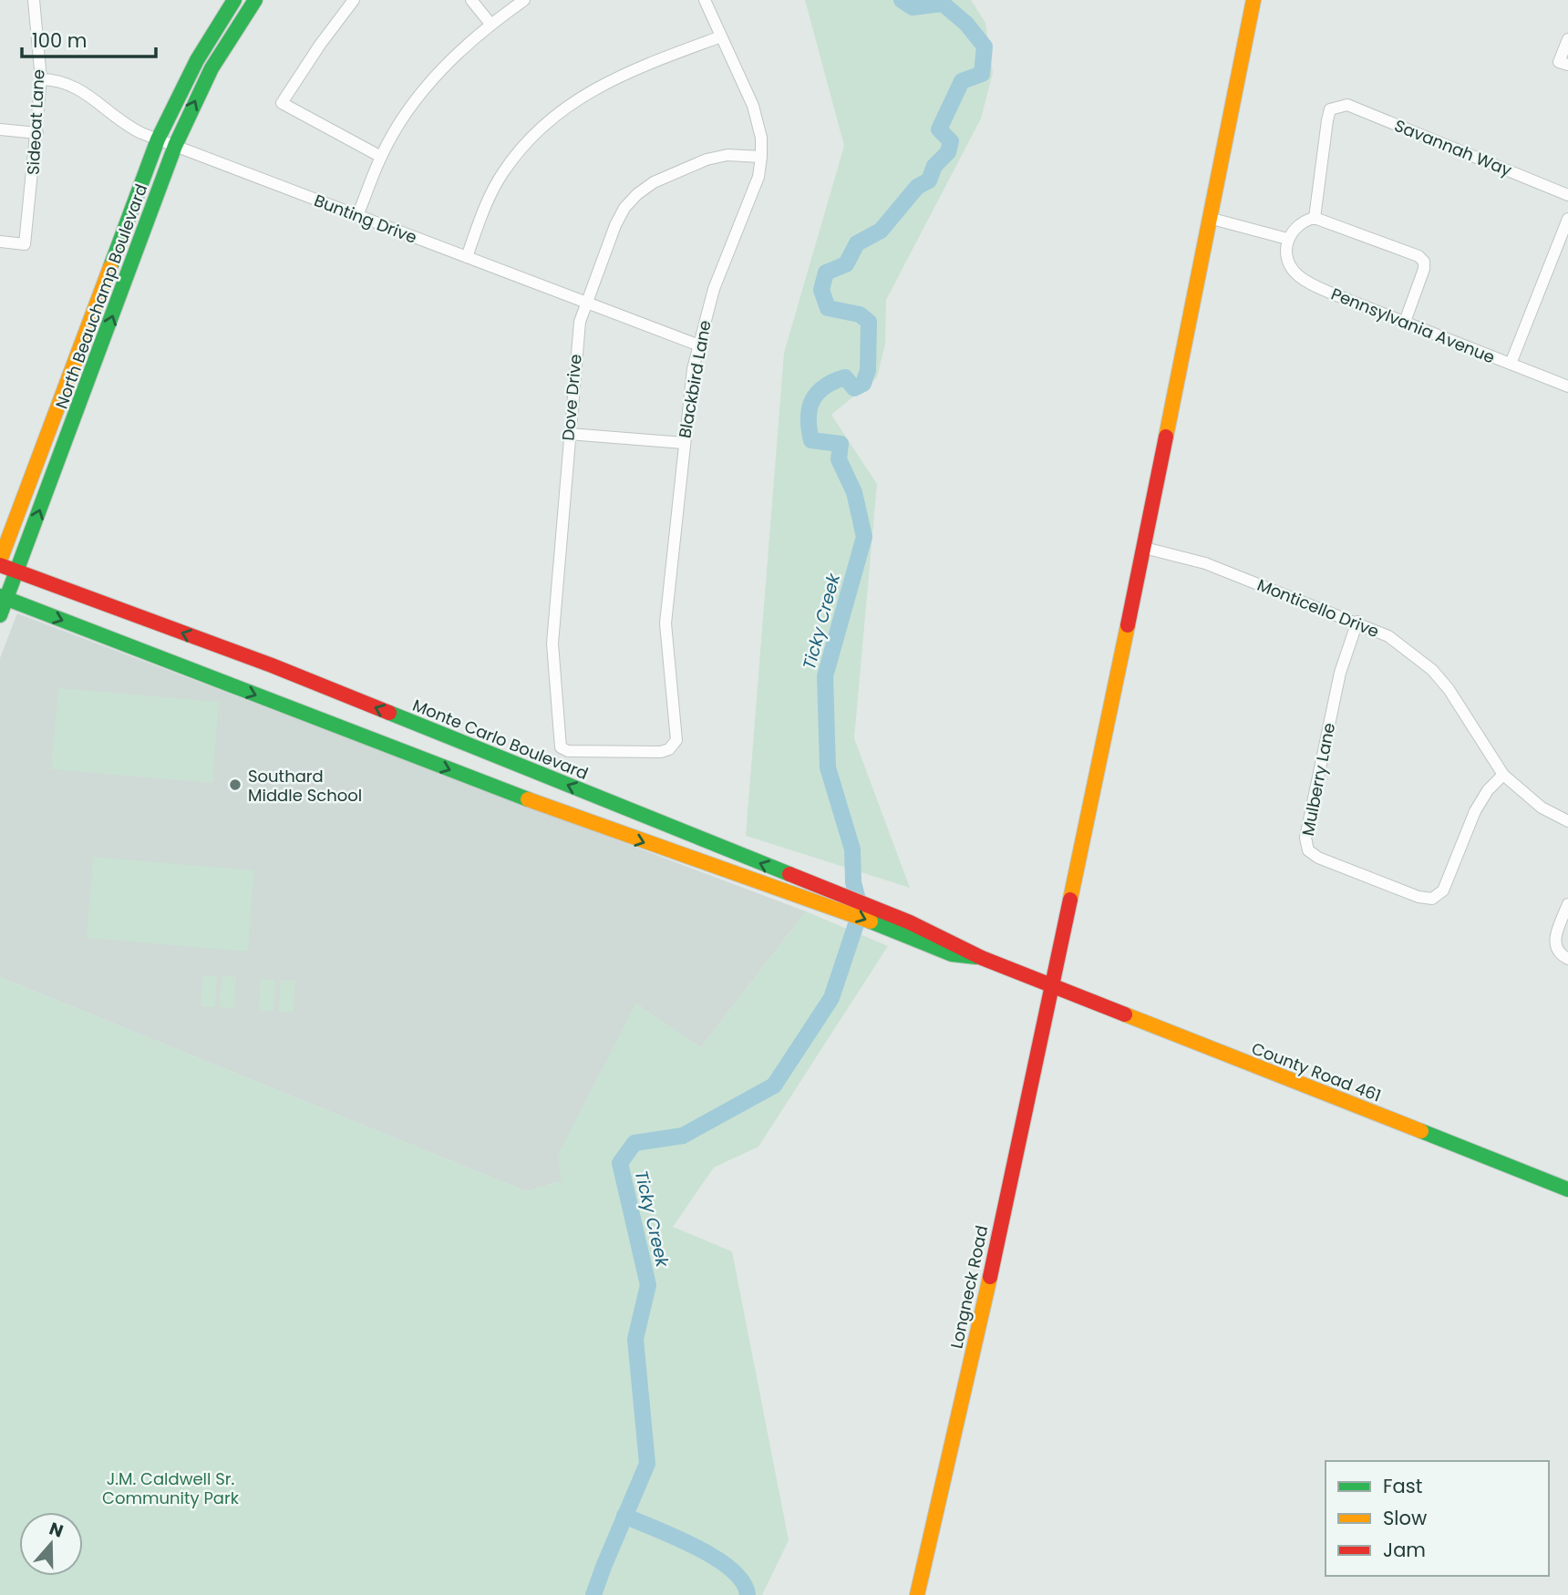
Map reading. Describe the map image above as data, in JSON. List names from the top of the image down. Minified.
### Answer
{"streets":{"street":["Sideoat Lane","Savannah Way","Bunting Drive","North Beauchamp Boulevard","Pennsylvania Avenue","Blackbird Lane","Dove Drive","Monticello Drive","Monte Carlo Boulevard","Mulberry Lane","County Road 461","Longneck Road"]},"crossings":[["Sideoat Lane","Bunting Drive"],["Bunting Drive","North Beauchamp Boulevard"],["Bunting Drive","Blackbird Lane"],["Bunting Drive","Dove Drive"],["North Beauchamp Boulevard","Monte Carlo Boulevard"],["Blackbird Lane","Dove Drive"],["Monticello Drive","Mulberry Lane"],["Monticello Drive","Longneck Road"],["Monte Carlo Boulevard","County Road 461"],["Monte Carlo Boulevard","Longneck Road"],["County Road 461","Longneck Road"]],"water":["Ticky Creek"],"parks":["J.M. Caldwell Sr. Community Park"],"places":["Southard Middle School"],"legend":["Fast","Slow","Jam"],"scale_bar":"100 m","north":"top"}
